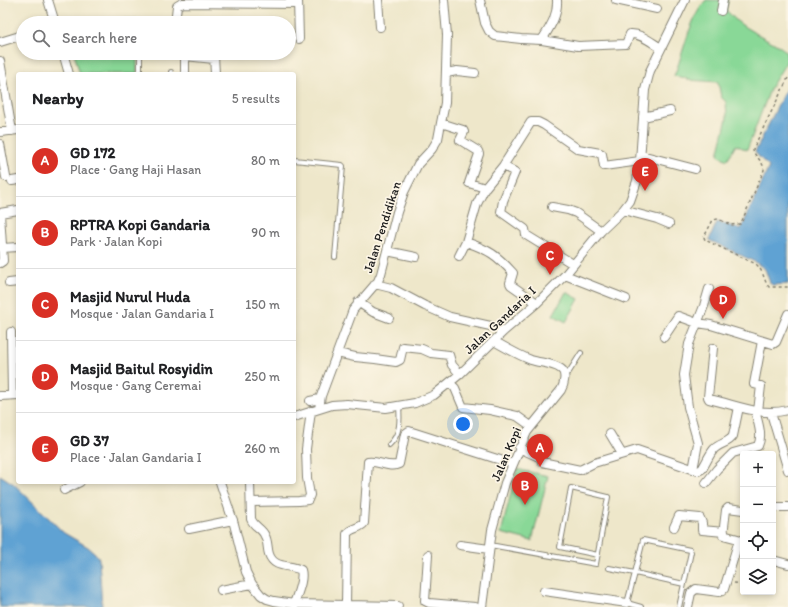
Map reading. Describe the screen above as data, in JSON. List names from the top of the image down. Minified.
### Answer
{"streets":{"street":["Jalan Pendidikan","Jalan Gandaria I","Jalan Kopi"]},"crossings":[["Jalan Pendidikan","Jalan Gandaria I"]],"page":{"search":"Search here","heading":["Nearby","5 results"],"list":[{"mark":"A","name":"GD 172","note":"Place · Gang Haji Hasan","value":"80 m"},{"mark":"B","name":"RPTRA Kopi Gandaria","note":"Park · Jalan Kopi","value":"90 m"},{"mark":"C","name":"Masjid Nurul Huda","note":"Mosque · Jalan Gandaria I","value":"150 m"},{"mark":"D","name":"Masjid Baitul Rosyidin","note":"Mosque · Gang Ceremai","value":"250 m"},{"mark":"E","name":"GD 37","note":"Place · Jalan Gandaria I","value":"260 m"}],"pins":["E","C","D","A","B"],"map_buttons":["+","−"]}}
